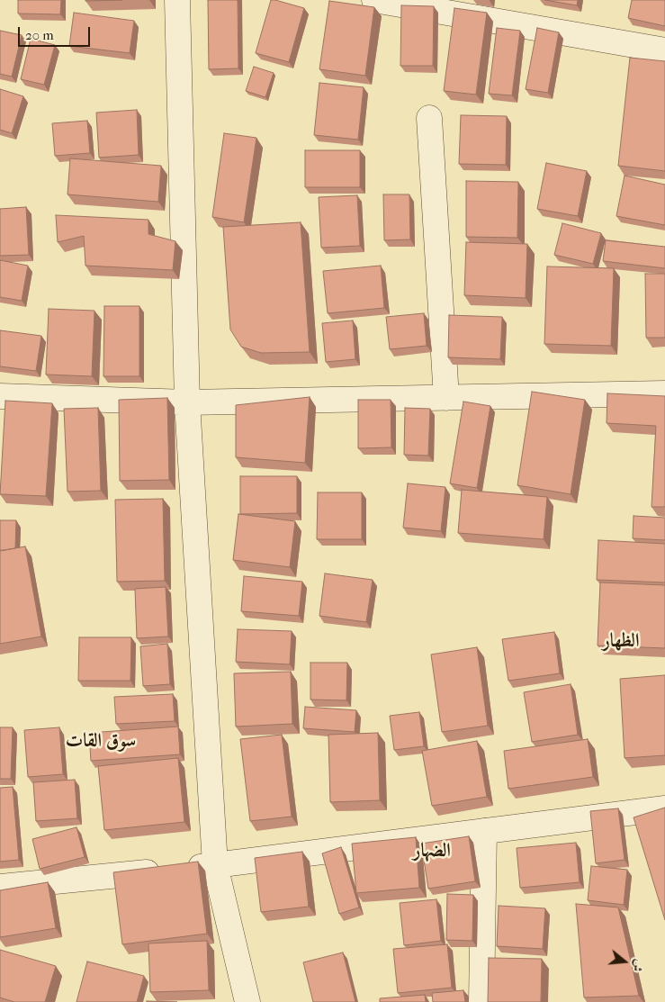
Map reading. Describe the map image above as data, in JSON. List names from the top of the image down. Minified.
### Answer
{"districts":["الظهار","سوق القات","الضهار"],"scale_bar":"20 m","north":"right"}
